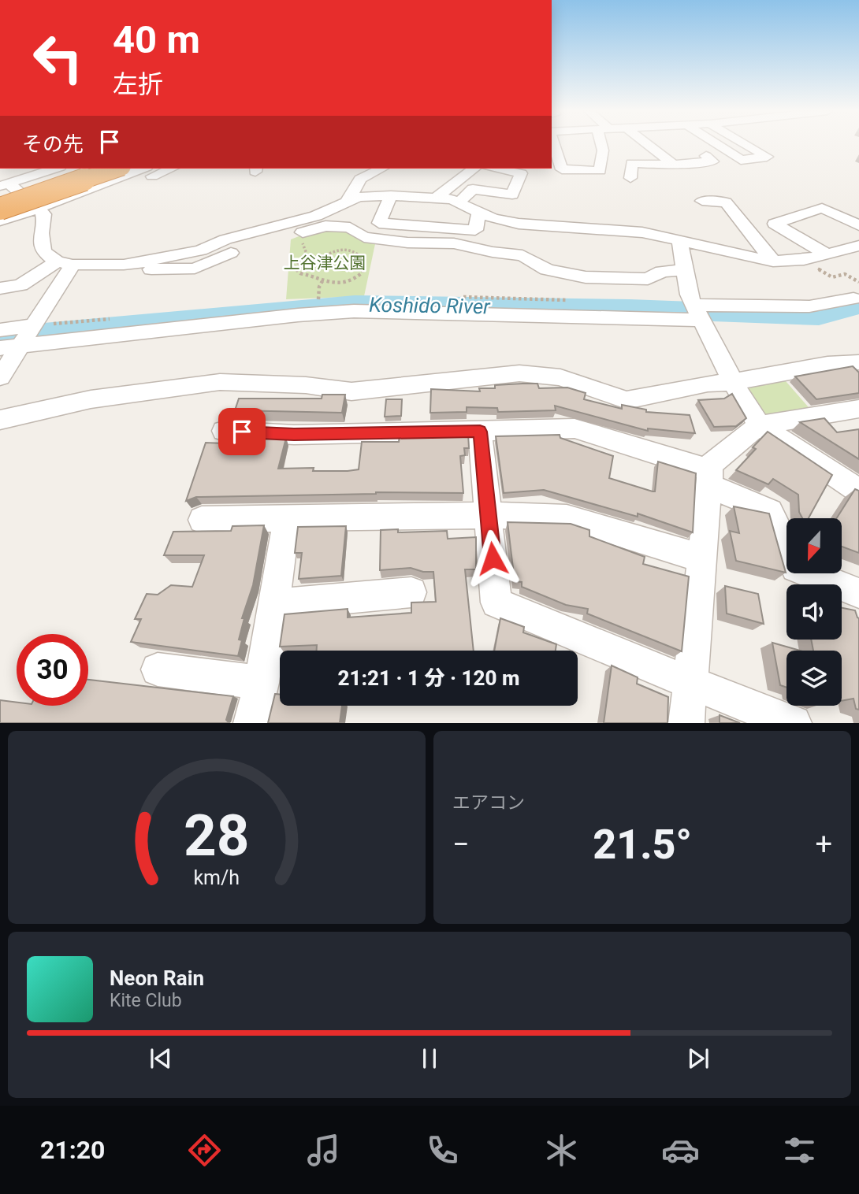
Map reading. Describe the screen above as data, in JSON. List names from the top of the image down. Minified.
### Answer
{"water":["Koshido River"],"parks":["上谷津公園"],"north":"bottom","page":{"turn":["40 m","左折"],"then":"その先","limit":"30","trip":"21:21 · 1 分 · 120 m","tile":"エアコン","heat":["−","21.5°","+"],"song":["Neon Rain","Kite Club"],"tabs":"21:20","gauge":["28","km/h"]}}
